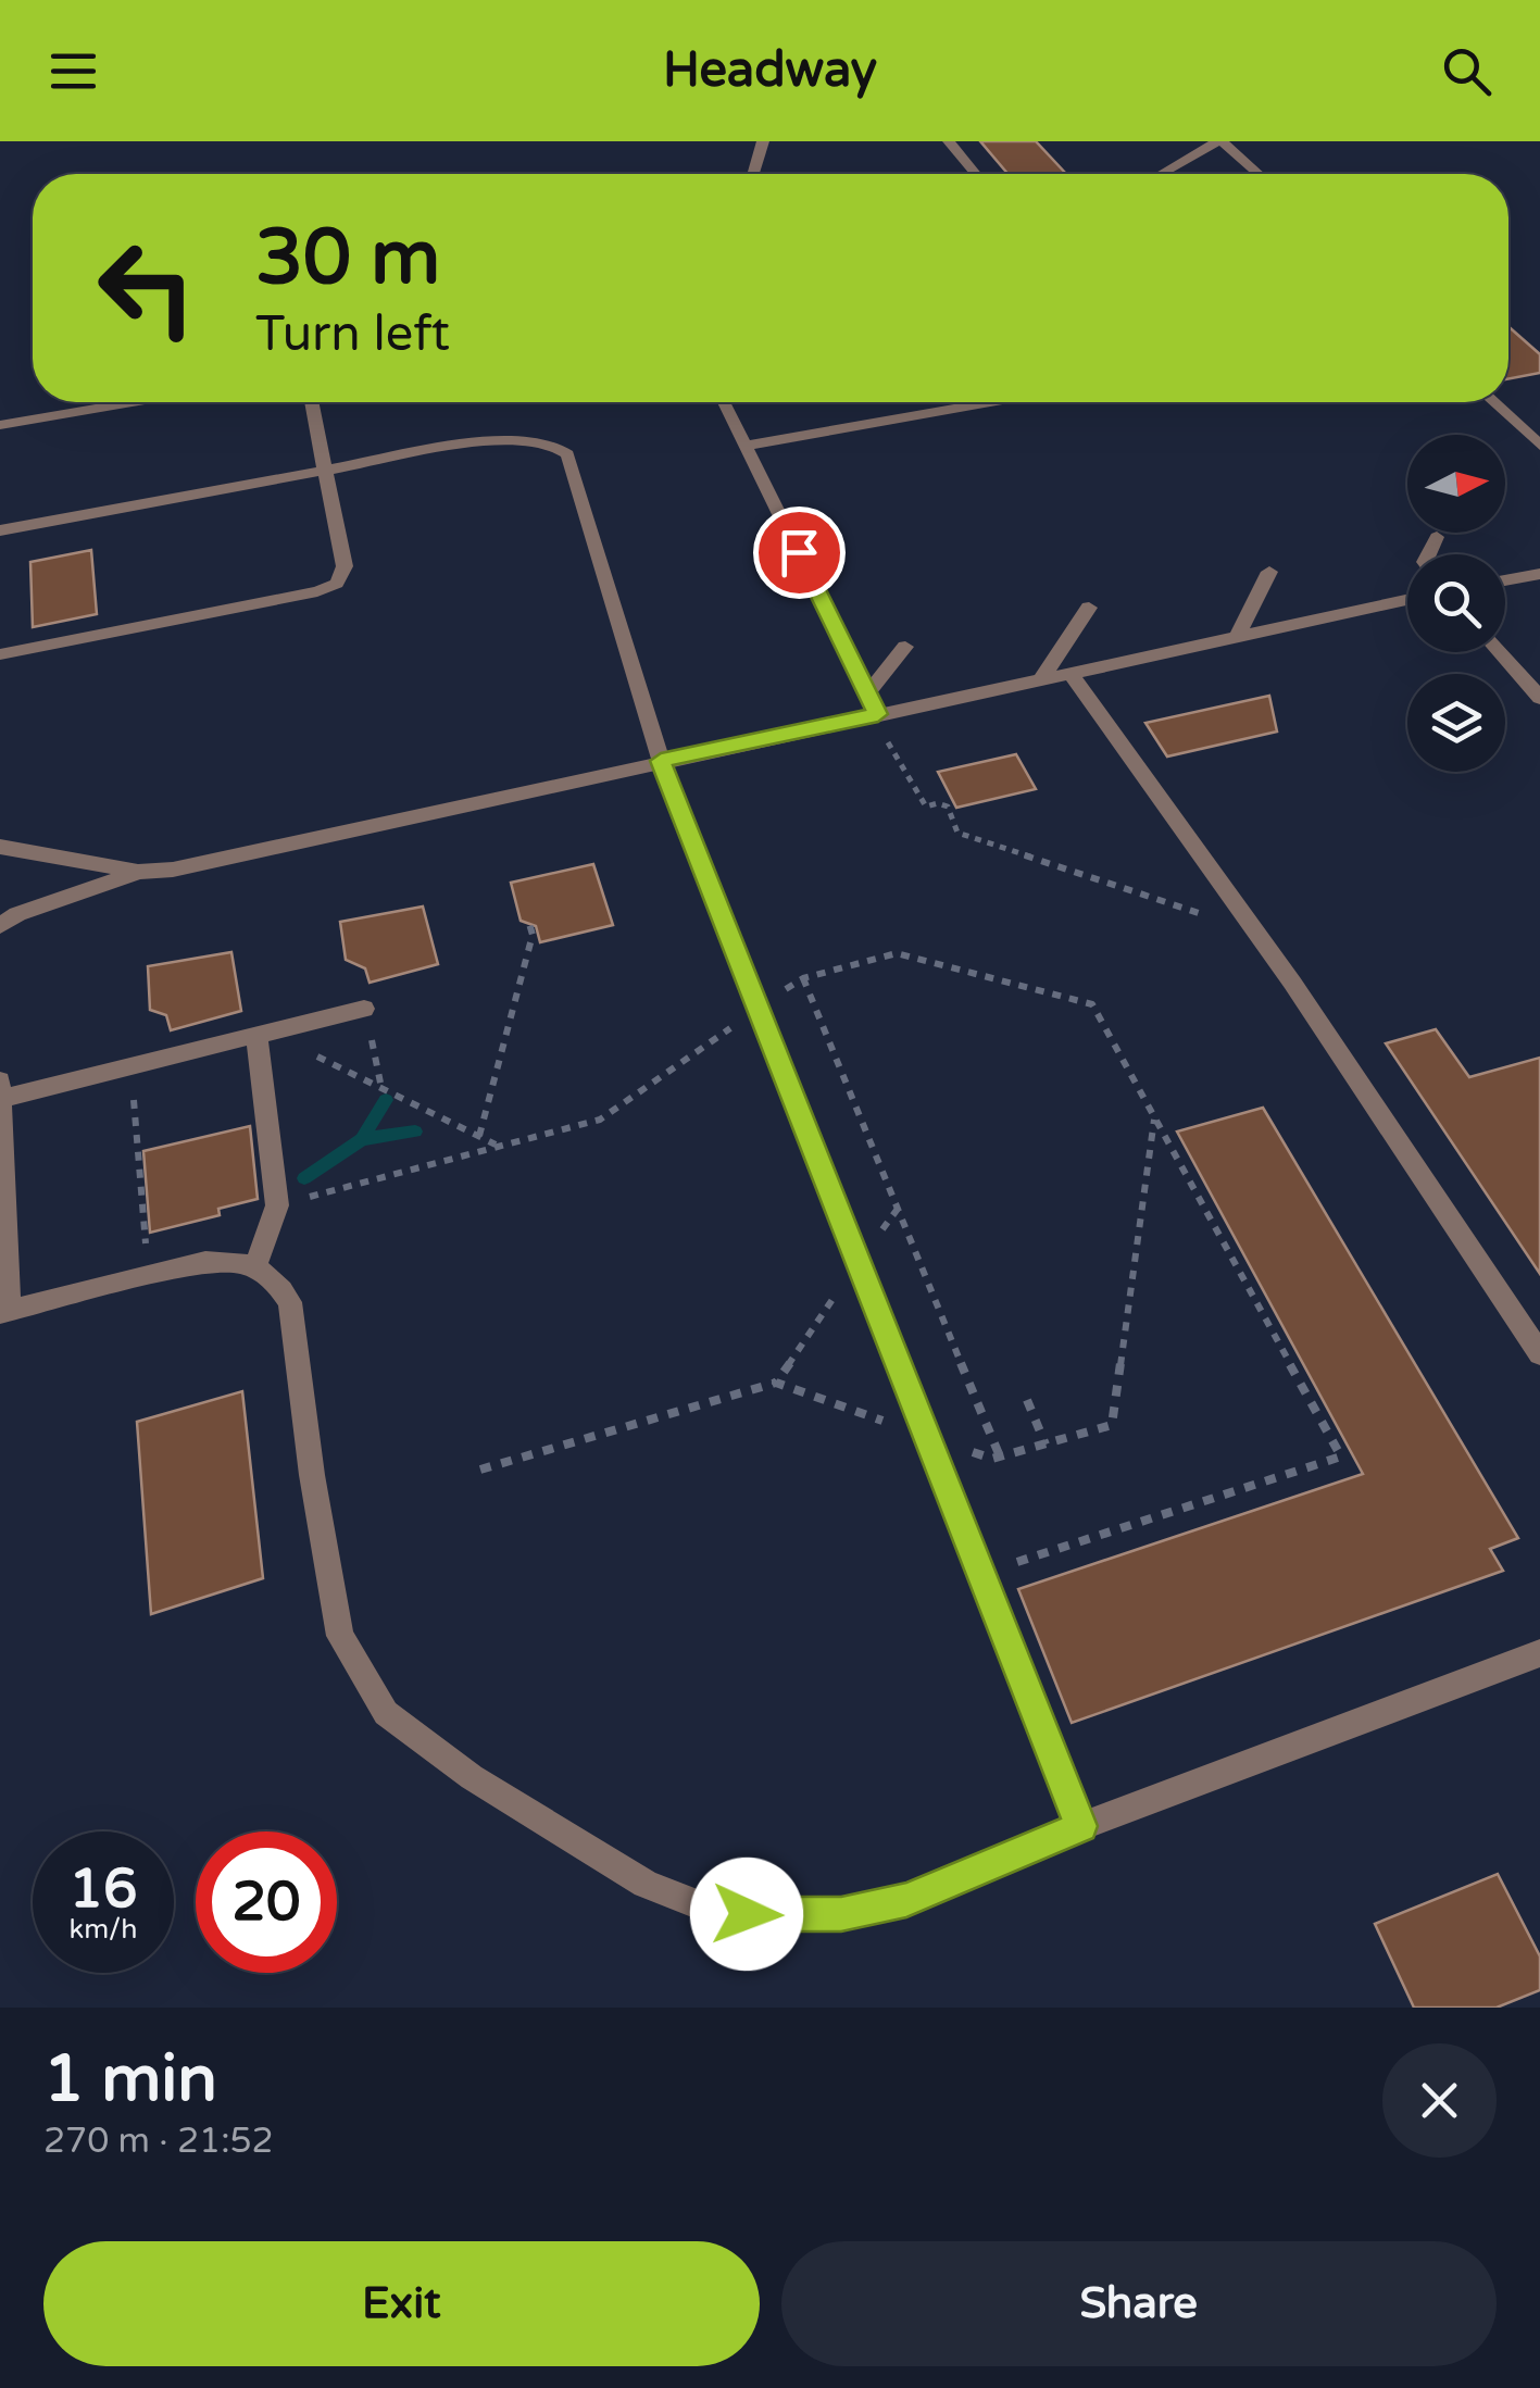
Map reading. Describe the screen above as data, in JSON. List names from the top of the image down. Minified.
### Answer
{"north":"right","page":{"header":"Headway","turn":["30 m","Turn left"],"speed":"16 km/h","limit":"20","heading":["1 min","270 m · 21:52"],"buttons":["Exit","Share"]}}
